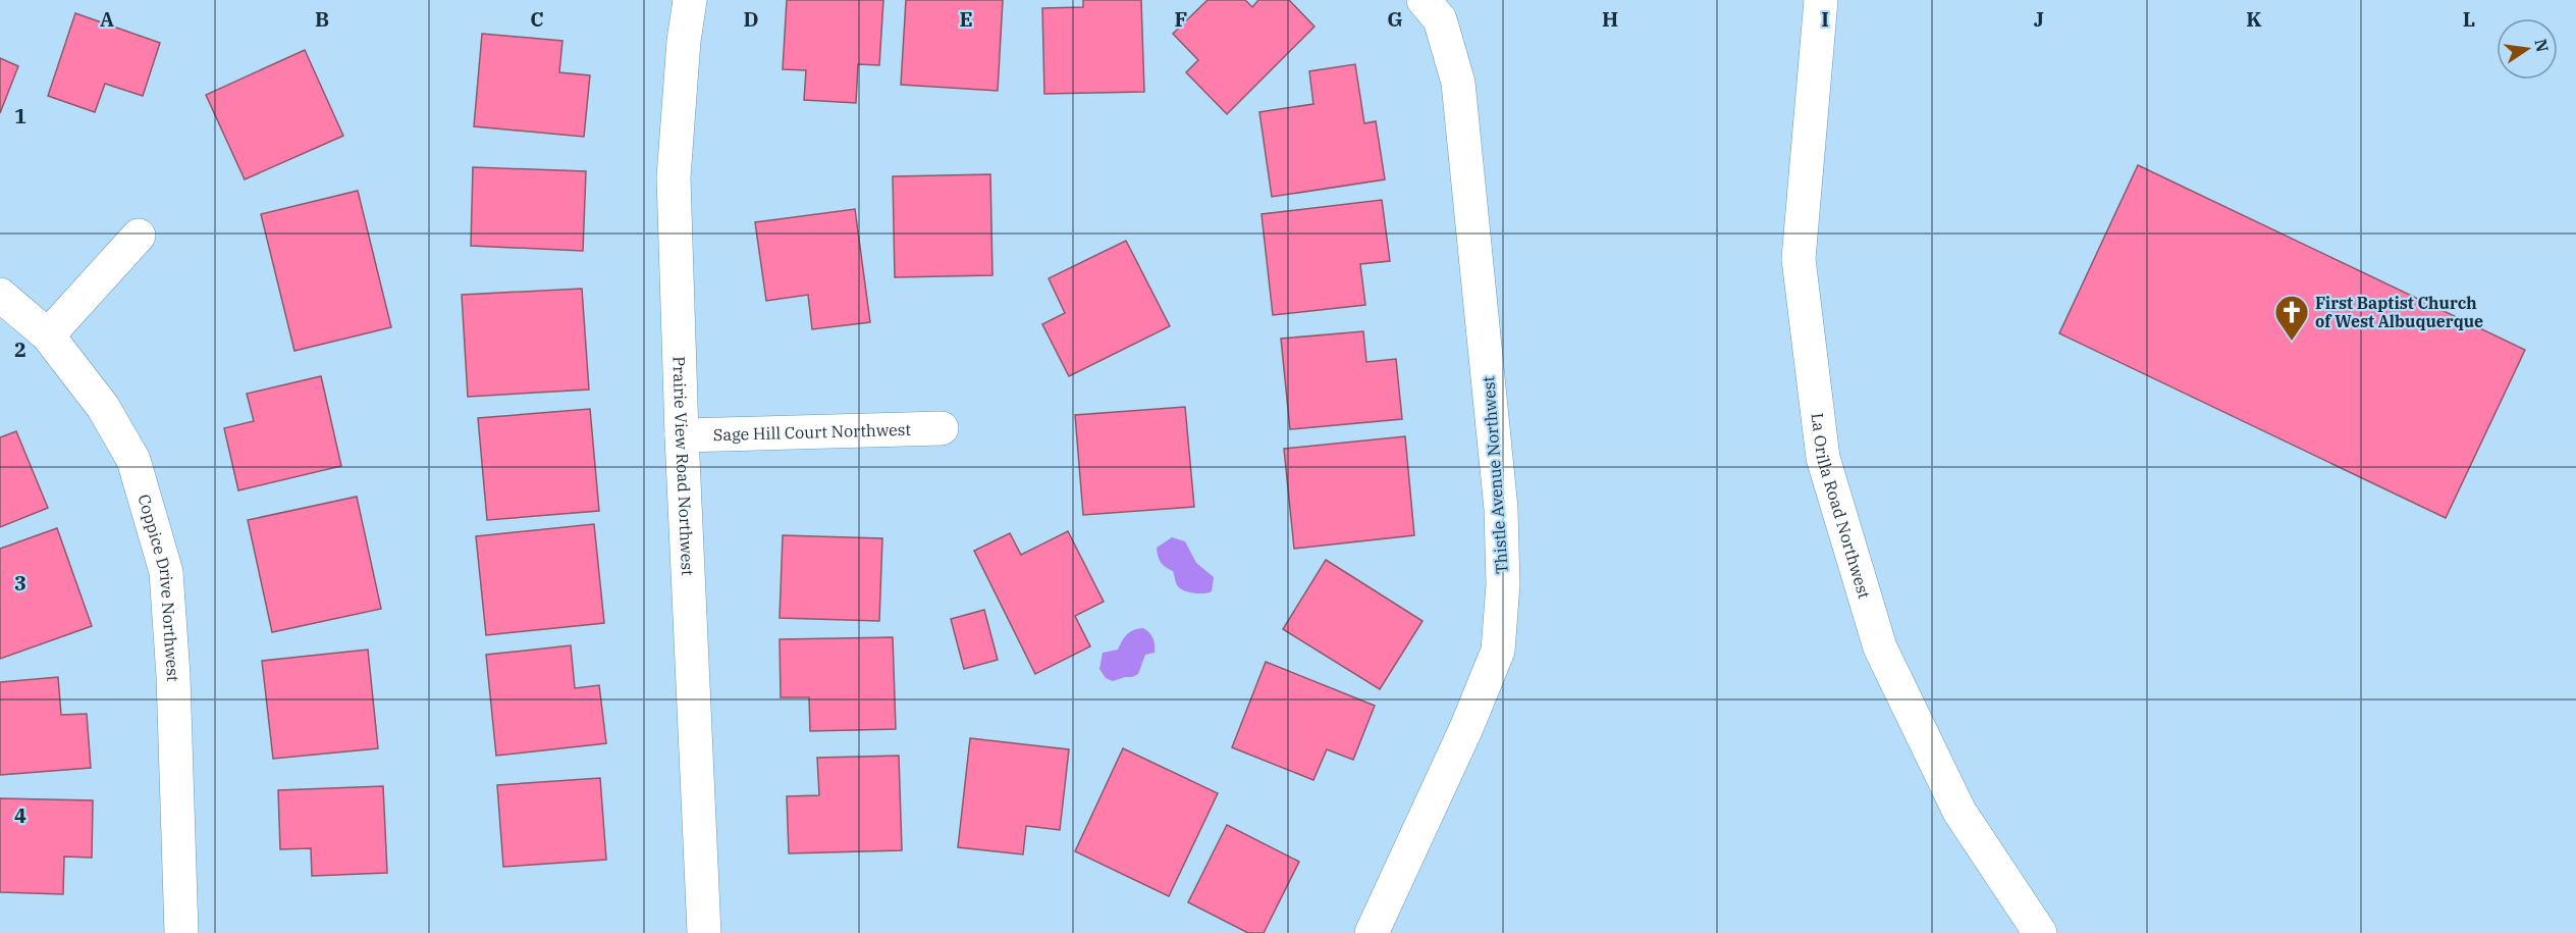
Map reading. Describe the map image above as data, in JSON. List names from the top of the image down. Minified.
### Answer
{"streets":{"street":["Sage Hill Court Northwest","Prairie View Road Northwest","Thistle Avenue Northwest","La Orilla Road Northwest","Coppice Drive Northwest"]},"crossings":[["Sage Hill Court Northwest","Prairie View Road Northwest"]],"places":{"church":["First Baptist Church of West Albuquerque"]},"north":"right","grid":{"columns":["A","B","C","D","E","F","G","H","I","J","K","L"],"rows":["1","2","3","4"]}}
